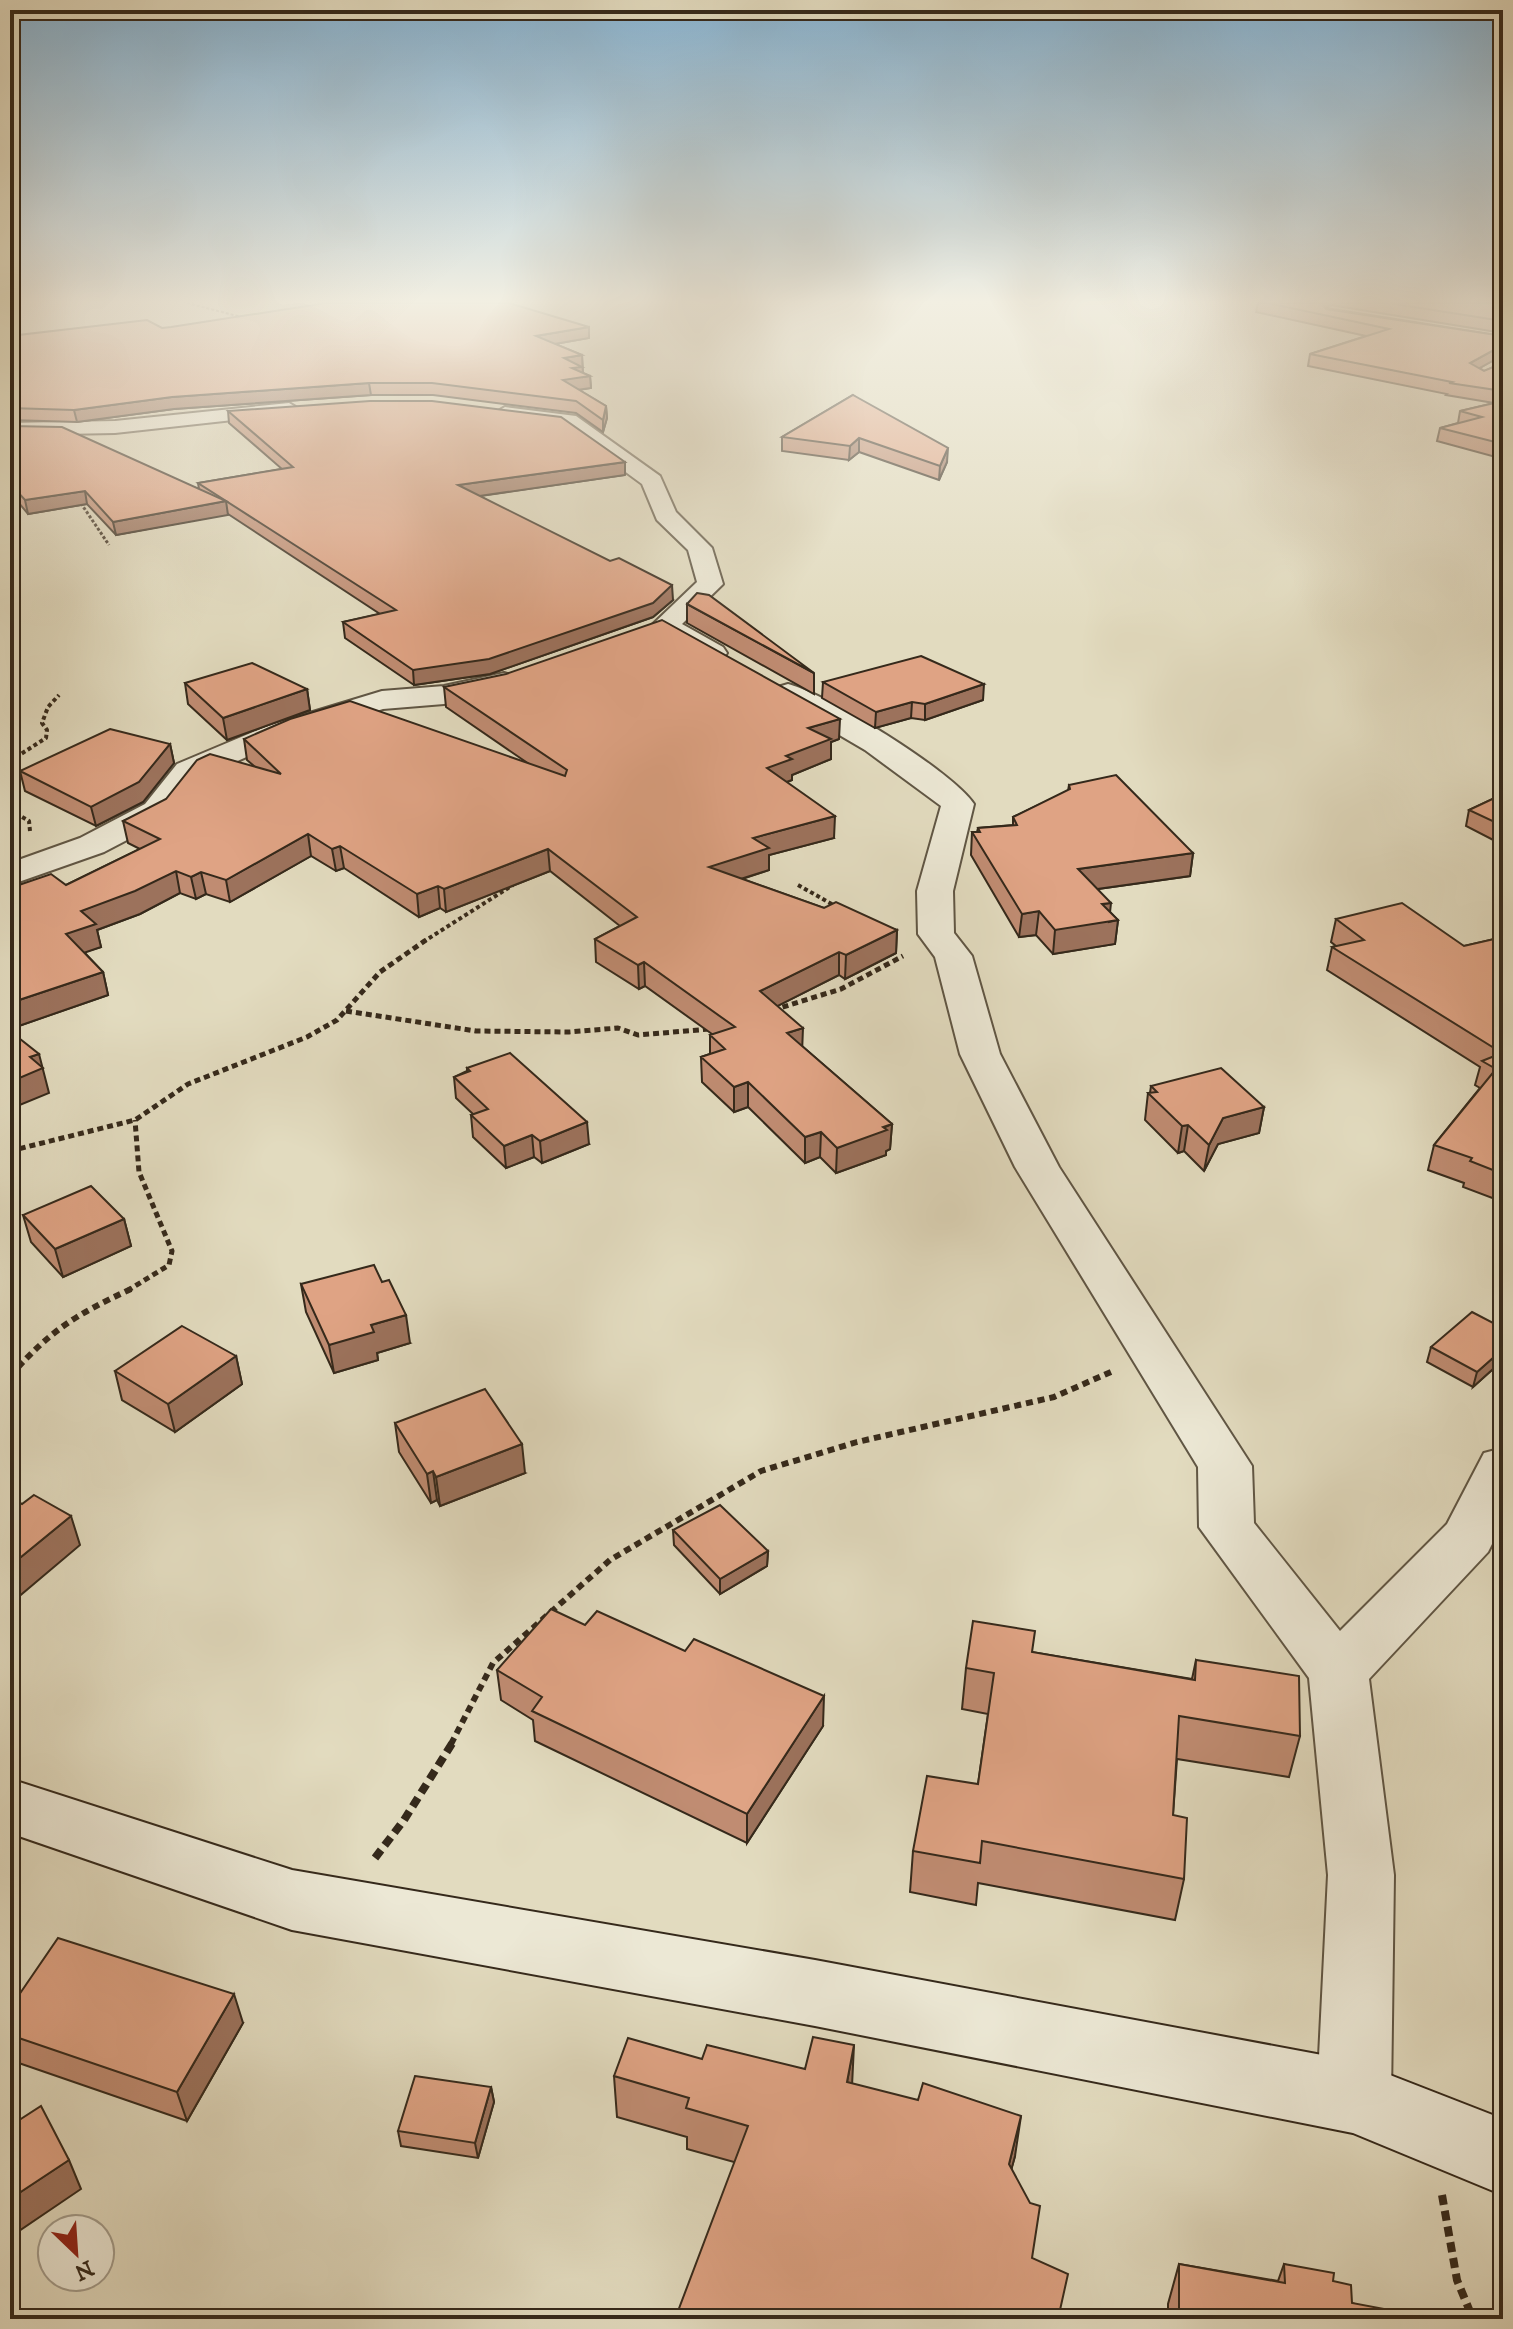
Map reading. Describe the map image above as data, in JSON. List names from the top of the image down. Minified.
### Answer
{"north":"bottom right"}
